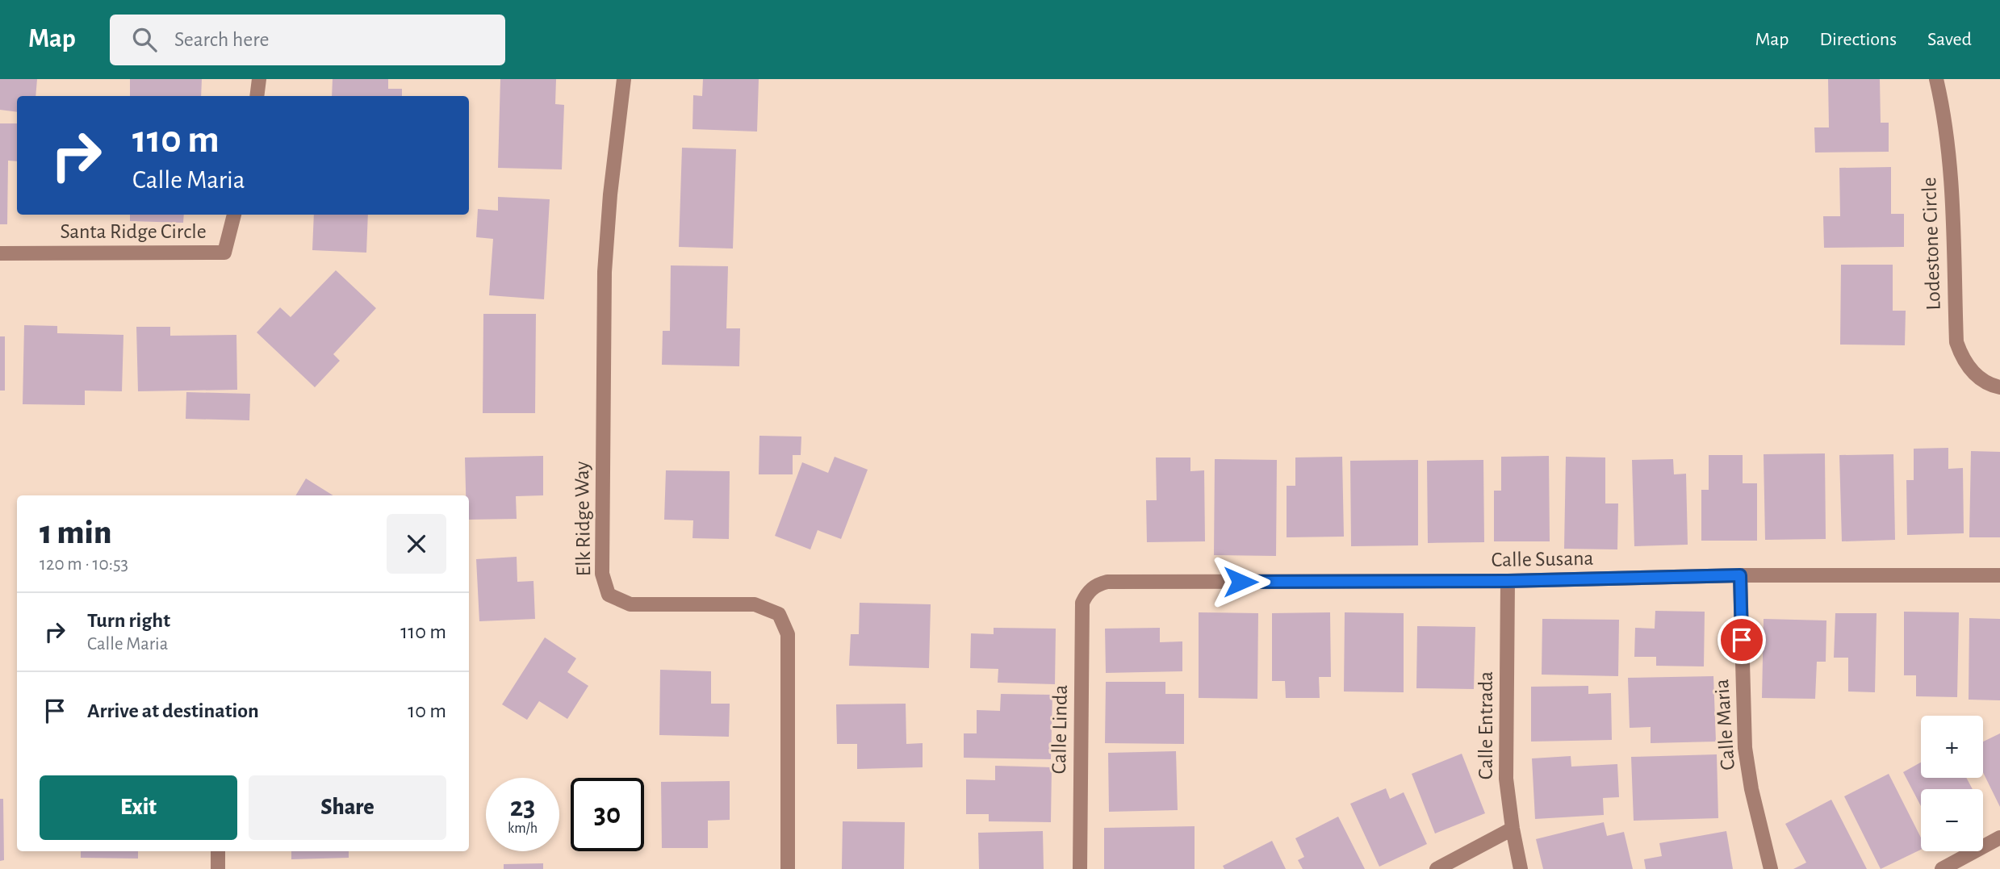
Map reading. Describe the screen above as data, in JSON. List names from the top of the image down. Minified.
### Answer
{"streets":{"street":["Santa Ridge Circle","Lodestone Circle","Elk Ridge Way","Calle Susana","Calle Maria","Calle Entrada","Calle Linda"]},"crossings":[["Calle Susana","Calle Maria"],["Calle Susana","Calle Entrada"],["Calle Susana","Calle Linda"]],"page":{"header":"Map","search":"Search here","nav":["Map","Directions","Saved"],"turn":["110 m","Calle Maria"],"heading":["1 min","120 m · 10:53"],"list":[{"name":"Turn right","note":"Calle Maria","value":"110 m"},{"name":"Arrive at destination","value":"10 m"}],"map_buttons":["+","−"],"buttons":["Exit","Share"],"speed":"23 km/h","limit":"30"}}
